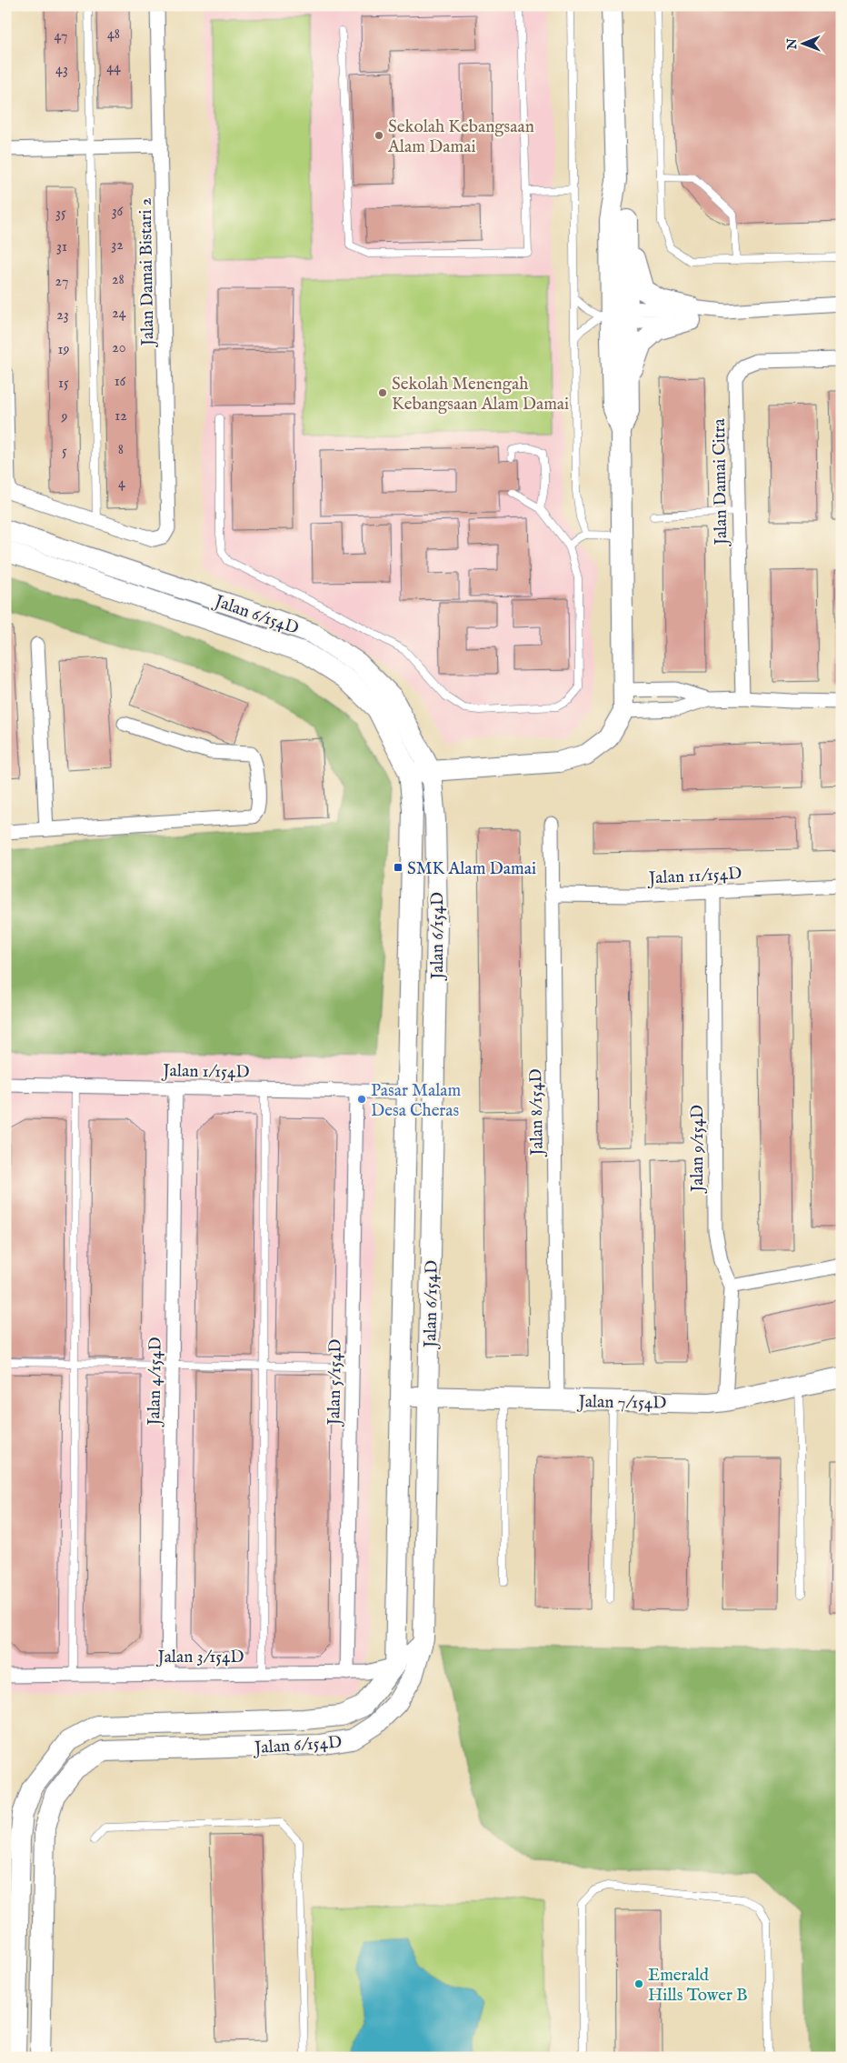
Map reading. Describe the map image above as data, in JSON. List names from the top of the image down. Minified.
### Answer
{"streets":{"street":["Jalan Damai Bistari 2","Jalan Damai Citra","Jalan 6/154D","Jalan 11/154D","Jalan 1/154D","Jalan 8/154D","Jalan 9/154D","Jalan 4/154D","Jalan 5/154D","Jalan 7/154D","Jalan 3/154D"]},"crossings":[["Jalan 6/154D","Jalan 1/154D"],["Jalan 6/154D","Jalan 7/154D"],["Jalan 6/154D","Jalan 3/154D"],["Jalan 11/154D","Jalan 8/154D"],["Jalan 11/154D","Jalan 9/154D"],["Jalan 1/154D","Jalan 4/154D"],["Jalan 1/154D","Jalan 5/154D"],["Jalan 8/154D","Jalan 7/154D"],["Jalan 9/154D","Jalan 7/154D"],["Jalan 4/154D","Jalan 3/154D"],["Jalan 5/154D","Jalan 3/154D"]],"places":{"other":["Sekolah Kebangsaan Alam Damai","Sekolah Menengah Kebangsaan Alam Damai","Pasar Malam Desa Cheras","Emerald Hills Tower B"],"transit":["SMK Alam Damai"]},"house_numbers":["48","47","44","43","36","35","32","31","28","27","24","23","20","19","16","15","12","9","8","5","4"],"north":"left"}
